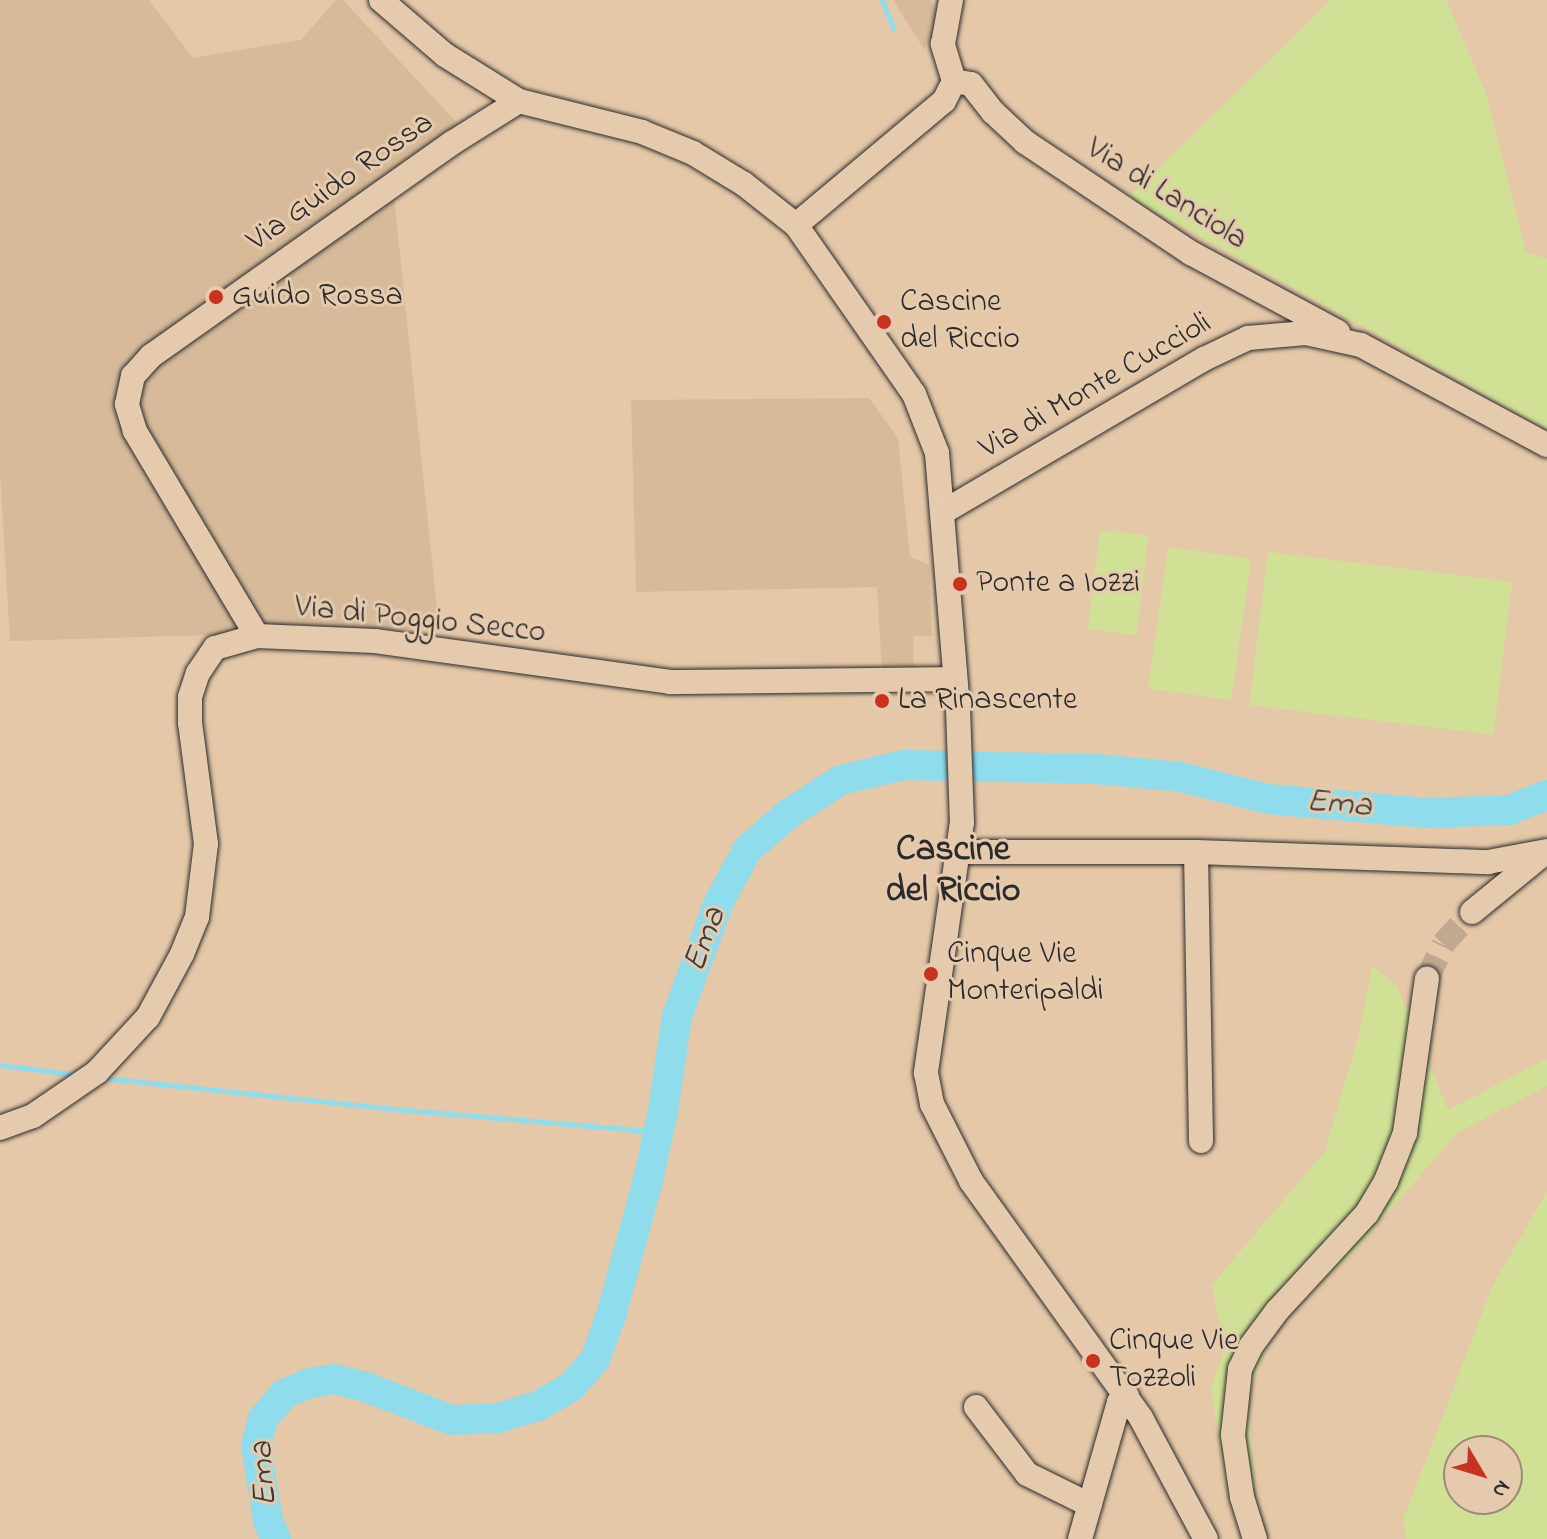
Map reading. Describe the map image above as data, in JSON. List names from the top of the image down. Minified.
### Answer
{"streets":{"street":["Via Guido Rossa","Via di Lanciola","Via di Monte Cuccioli","Via di Poggio Secco"]},"crossings":[["Via Guido Rossa","Via di Poggio Secco"],["Via di Lanciola","Via di Monte Cuccioli"]],"districts":["Cascine del Riccio"],"water":["Ema"],"places":["Guido Rossa","Cascine del Riccio","Ponte a Iozzi","La Rinascente","Cinque Vie Monteripaldi","Cinque Vie Tozzoli"],"north":"bottom right"}
